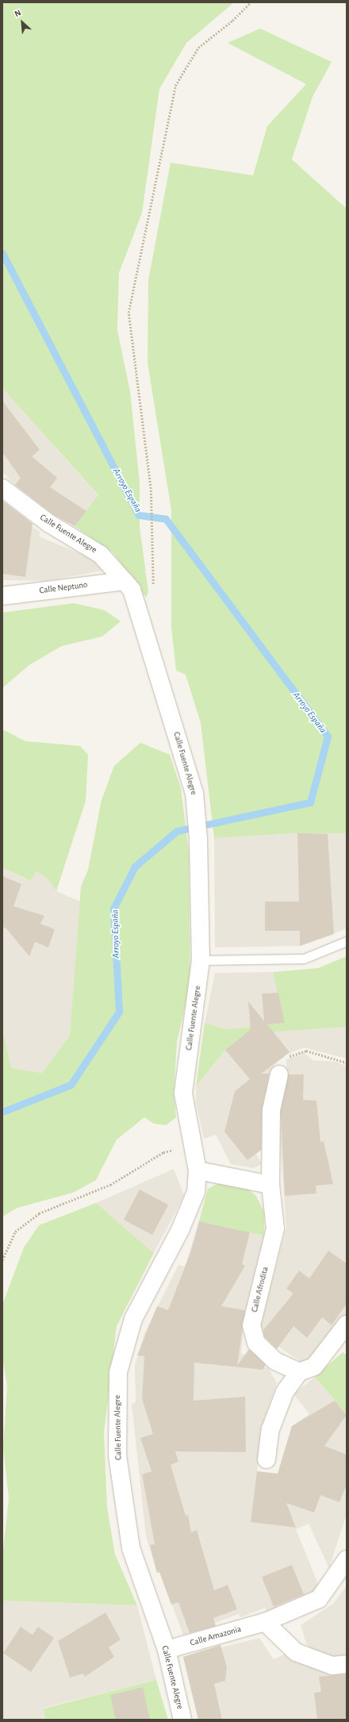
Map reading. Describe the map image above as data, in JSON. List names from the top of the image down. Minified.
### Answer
{"streets":{"street":["Calle Fuente Alegre","Calle Neptuno","Calle Afrodita","Calle Amazonia"]},"crossings":[["Calle Fuente Alegre","Calle Neptuno"],["Calle Fuente Alegre","Calle Amazonia"]],"water":["Arroyo España"],"north":"top left"}
